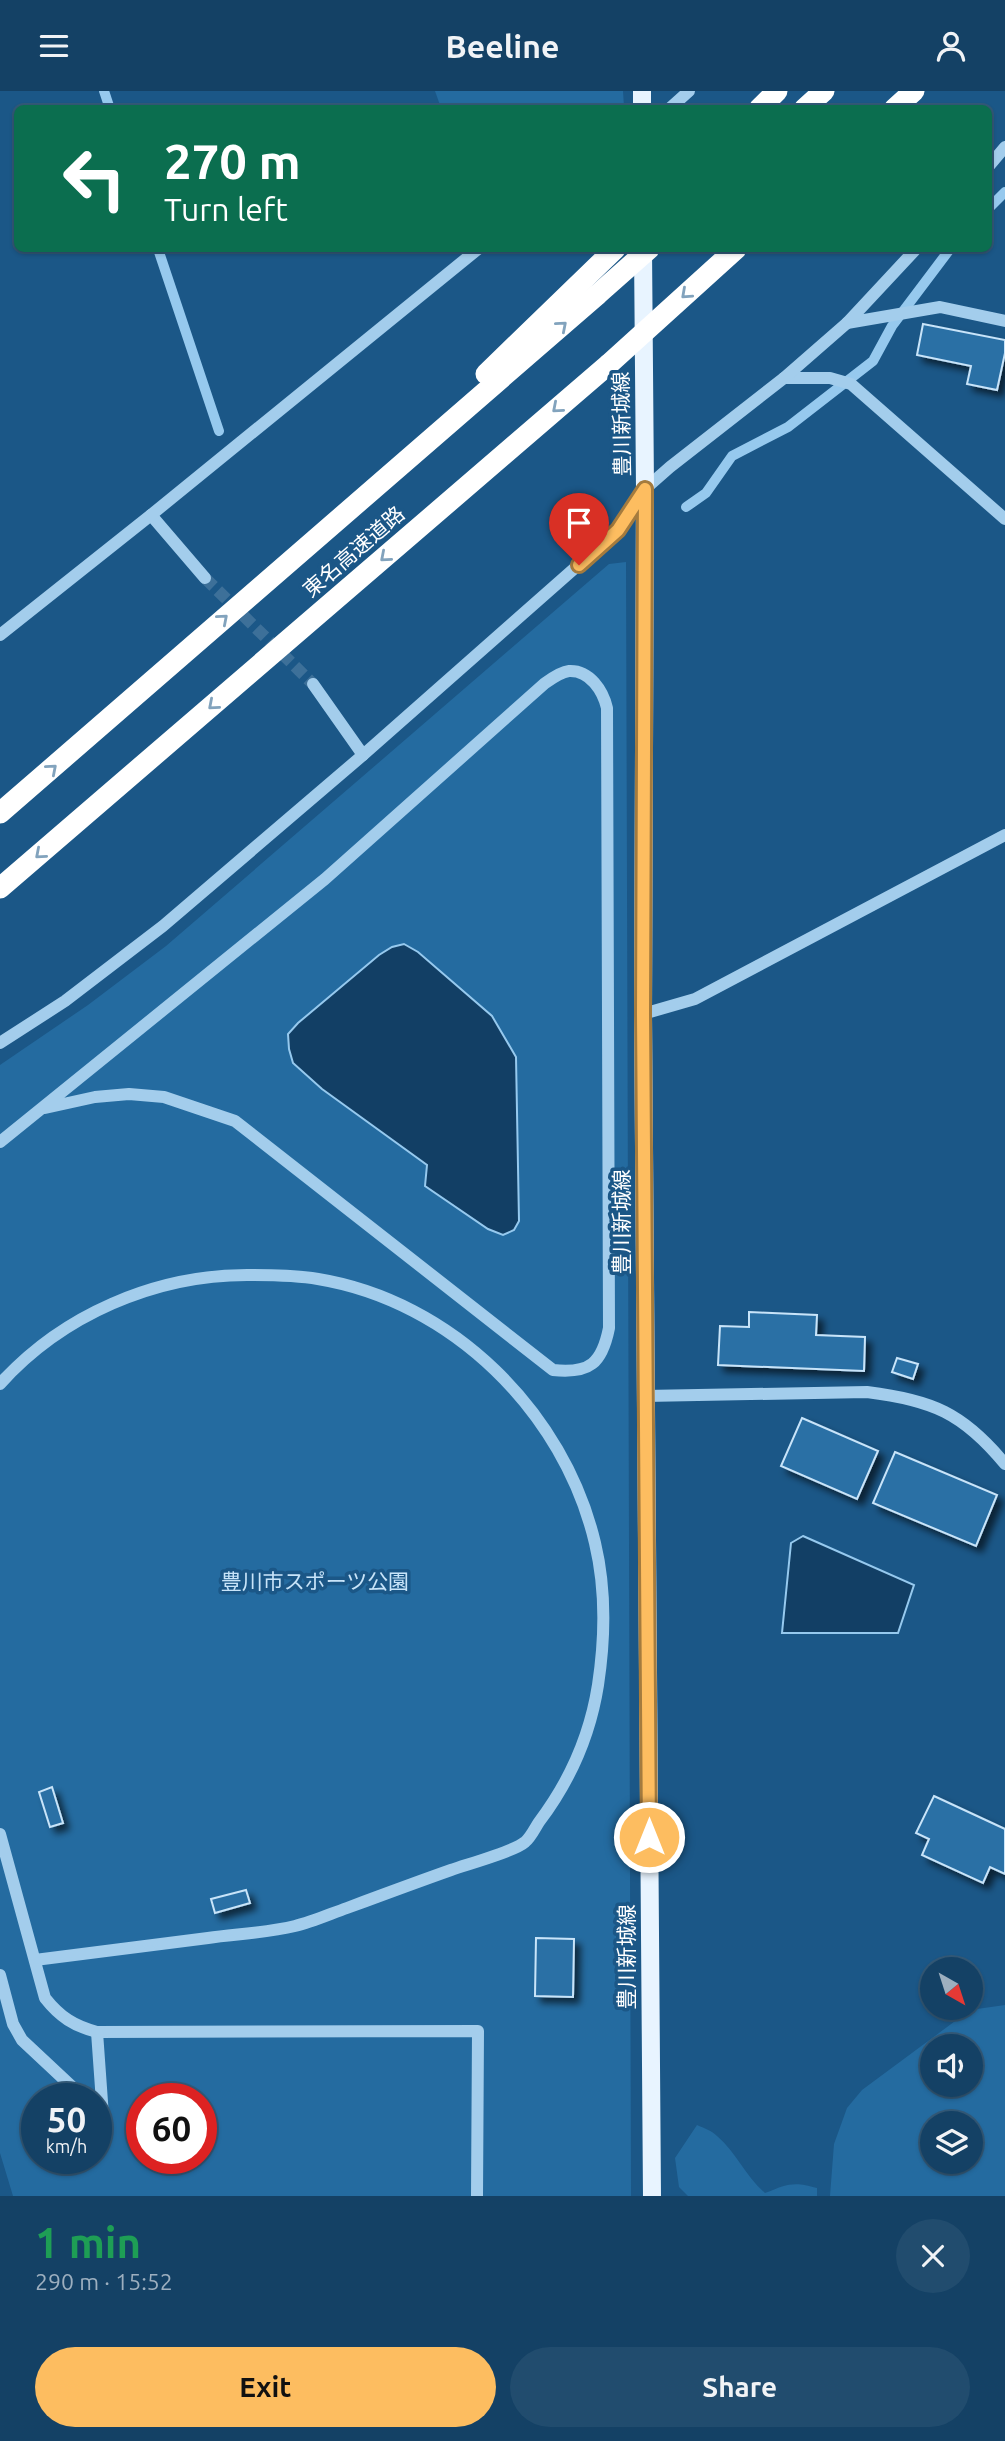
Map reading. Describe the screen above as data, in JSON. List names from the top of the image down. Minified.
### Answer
{"streets":{"highway":["東名高速道路"],"main road":["豊川新城線"]},"parks":["豊川市スポーツ公園"],"north":"bottom right","page":{"header":"Beeline","turn":["270 m","Turn left"],"speed":"50 km/h","limit":"60","heading":["1 min","290 m · 15:52"],"buttons":["Exit","Share"]}}
